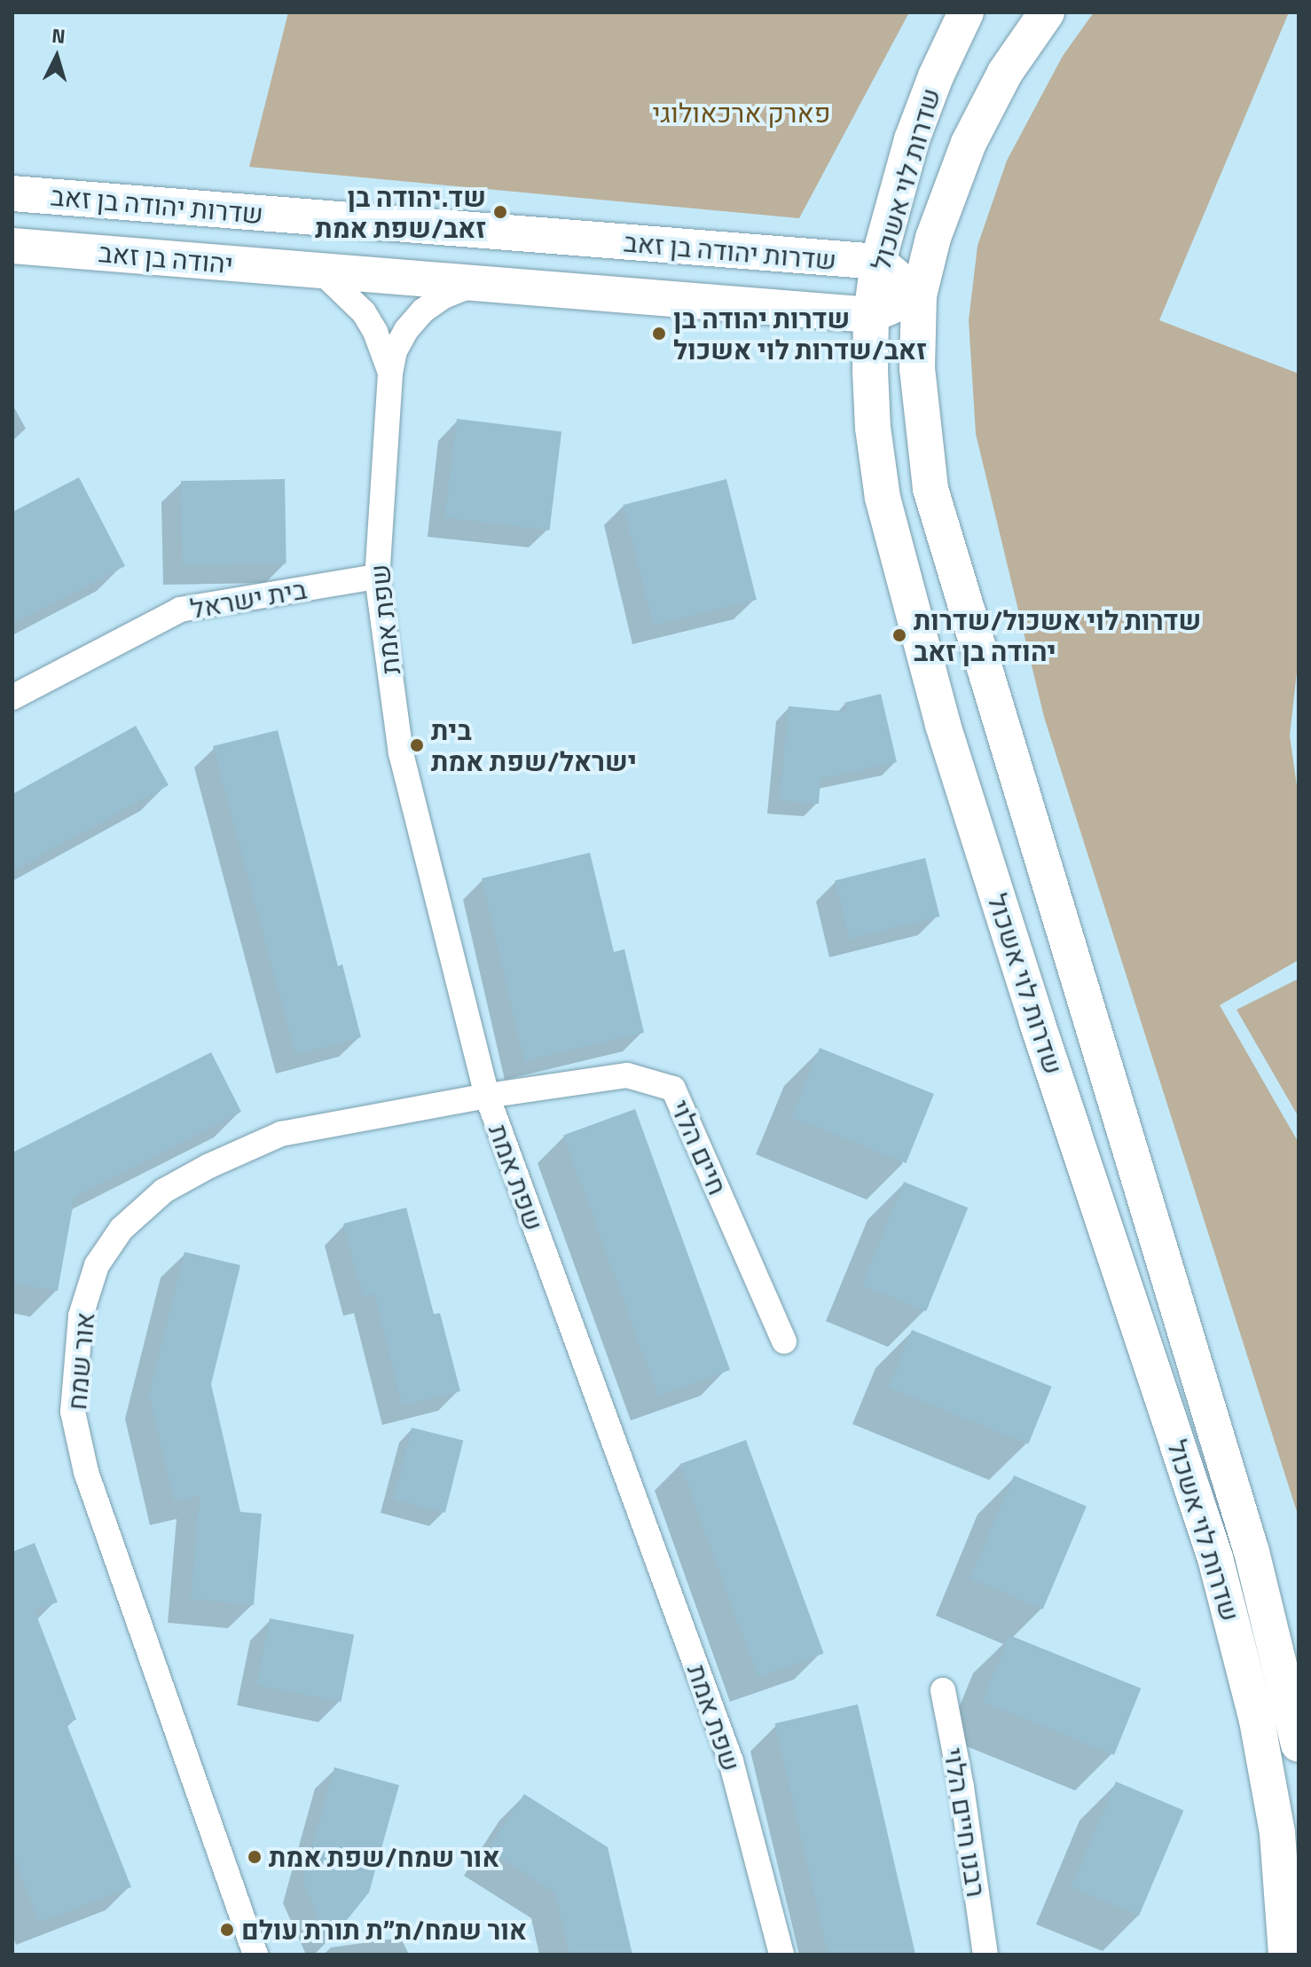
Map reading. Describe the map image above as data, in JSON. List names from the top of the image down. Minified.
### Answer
{"streets":{"main road":["שדרות לוי אשכול","שדרות יהודה בן זאב","יהודה בן זאב"],"street":["בית ישראל","שפת אמת","חיים הלוי","אור שמח","רבנו חיים הלוי"]},"crossings":[["שדרות לוי אשכול","שדרות יהודה בן זאב"],["שדרות יהודה בן זאב","יהודה בן זאב"],["שדרות יהודה בן זאב","שפת אמת"],["יהודה בן זאב","שפת אמת"],["בית ישראל","שפת אמת"],["שפת אמת","חיים הלוי"],["שפת אמת","אור שמח"],["חיים הלוי","אור שמח"]],"parks":["פארק ארכאולוגי"],"places":["שד.יהודה בן זאב/שפת אמת","שדרות יהודה בן זאב/שדרות לוי אשכול","שדרות לוי אשכול/שדרות יהודה בן זאב","בית ישראל/שפת אמת","אור שמח/שפת אמת","אור שמח/ת״ת תורת עולם"],"north":"top"}
